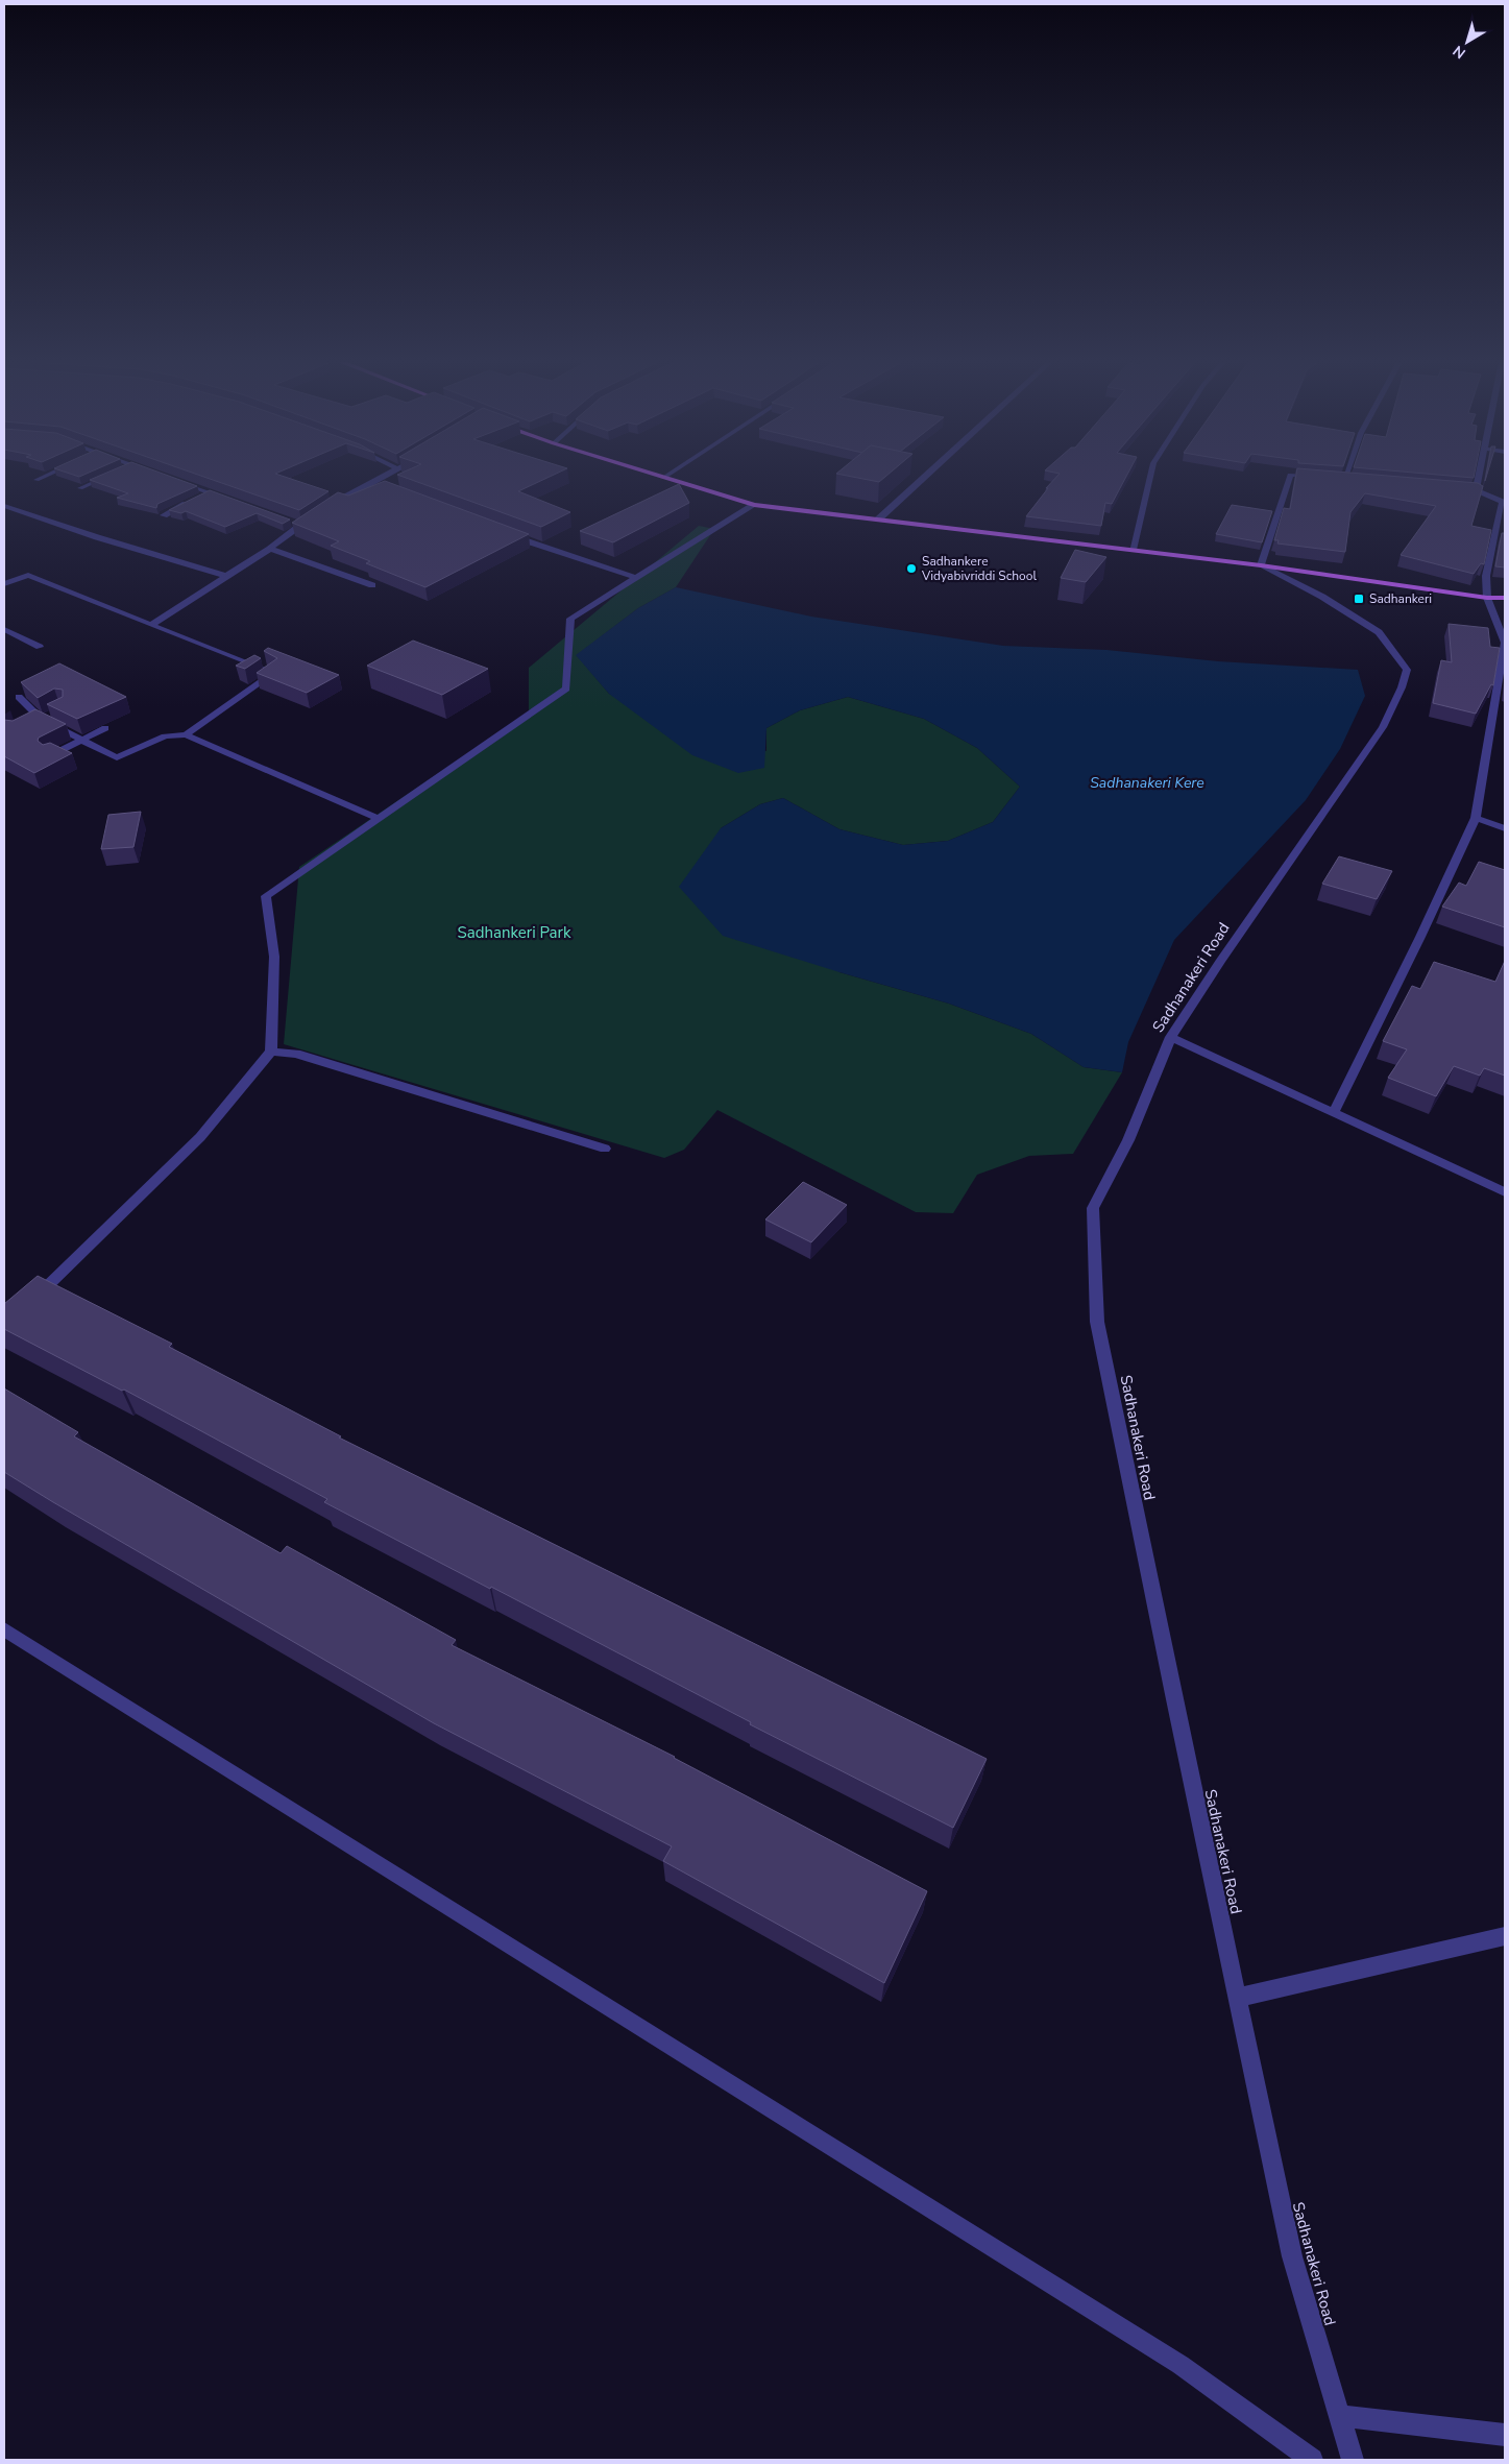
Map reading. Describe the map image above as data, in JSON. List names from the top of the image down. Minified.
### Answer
{"streets":{"street":["Sadhanakeri Road"]},"water":["Sadhanakeri Kere"],"parks":["Sadhankeri Park"],"places":{"other":["Sadhankere Vidyabivriddi School"],"transit":["Sadhankeri"]},"north":"bottom left"}
